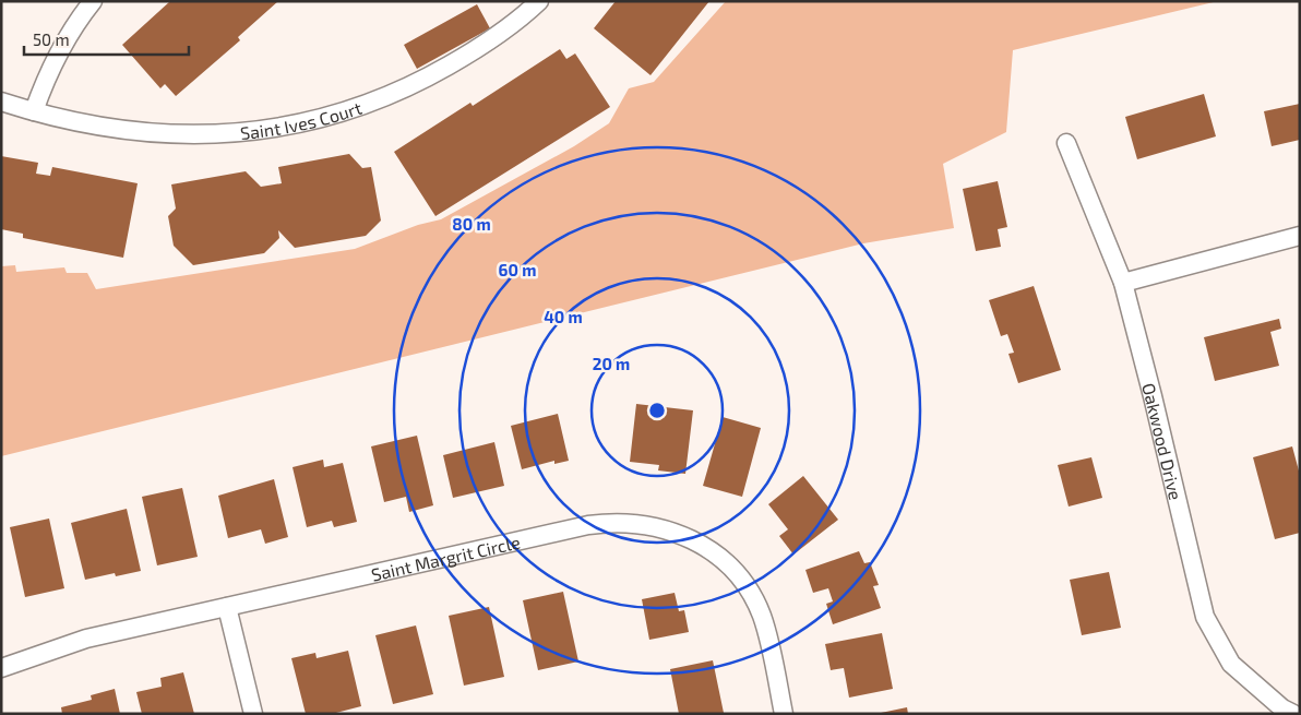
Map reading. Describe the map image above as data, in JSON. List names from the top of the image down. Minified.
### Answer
{"streets":{"street":["Saint Ives Court","Oakwood Drive","Saint Margrit Circle"]},"scale_bar":"50 m","rings":["80 m","60 m","40 m","20 m"]}
